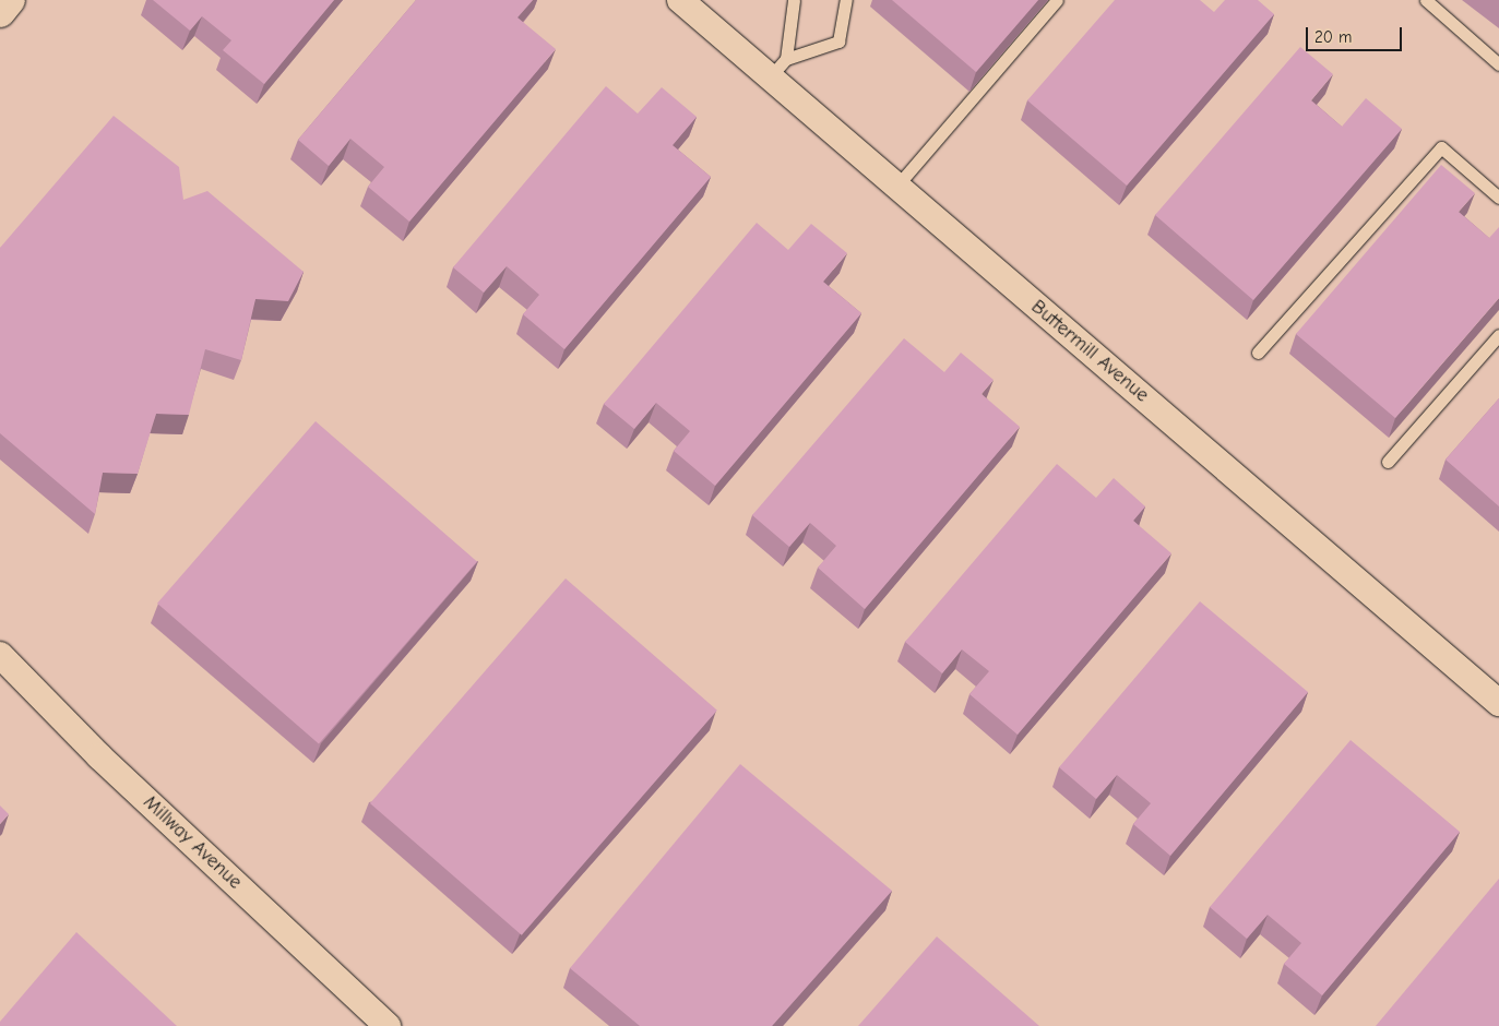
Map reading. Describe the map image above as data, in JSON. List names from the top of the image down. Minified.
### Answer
{"streets":{"street":["Buttermill Avenue","Millway Avenue"]},"scale_bar":"20 m"}
